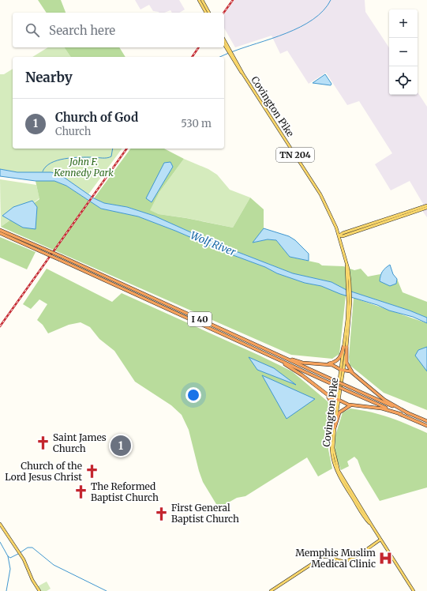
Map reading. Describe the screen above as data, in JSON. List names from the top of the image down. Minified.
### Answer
{"streets":{"highway":["I 40"],"main road":["Covington Pike","TN 204"]},"water":["Wolf River"],"parks":["John F. Kennedy Park"],"places":{"church":["Saint James Church","Church of the Lord Jesus Christ","The Reformed Baptist Church","First General Baptist Church"],"hospital":["Memphis Muslim Medical Clinic"]},"page":{"map_buttons":["+","−"],"search":"Search here","heading":"Nearby","list":[{"mark":"1","name":"Church of God","note":"Church","value":"530 m"}],"pins":"1"}}
